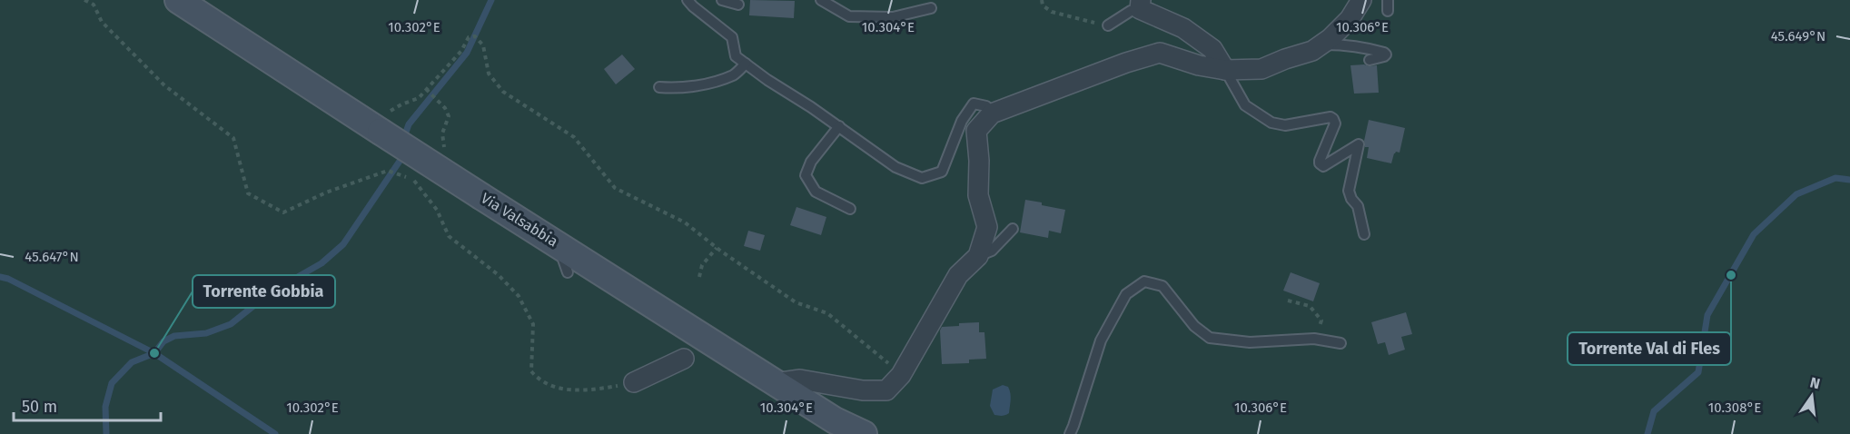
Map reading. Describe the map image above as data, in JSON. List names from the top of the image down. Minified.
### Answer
{"streets":{"main road":["Via Valsabbia"]},"places":["Torrente Val di Fles","Torrente Gobbia"],"scale_bar":"50 m","north":"top","coordinates":["10.302°E","10.304°E","10.306°E","45.649°N","45.647°N","10.308°E"]}
